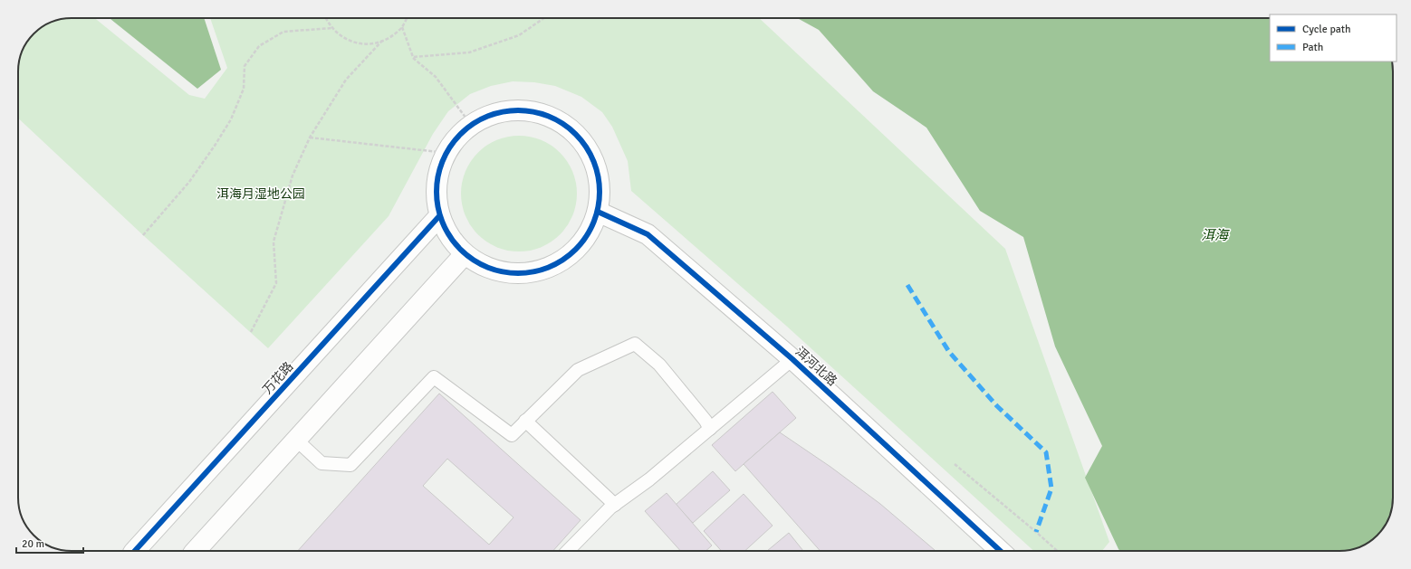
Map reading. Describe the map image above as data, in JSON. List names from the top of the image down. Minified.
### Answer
{"streets":{"street":["洱河北路","万花路"]},"water":["洱海"],"parks":["洱海月湿地公园"],"legend":["Cycle path","Path"],"scale_bar":"20 m"}
